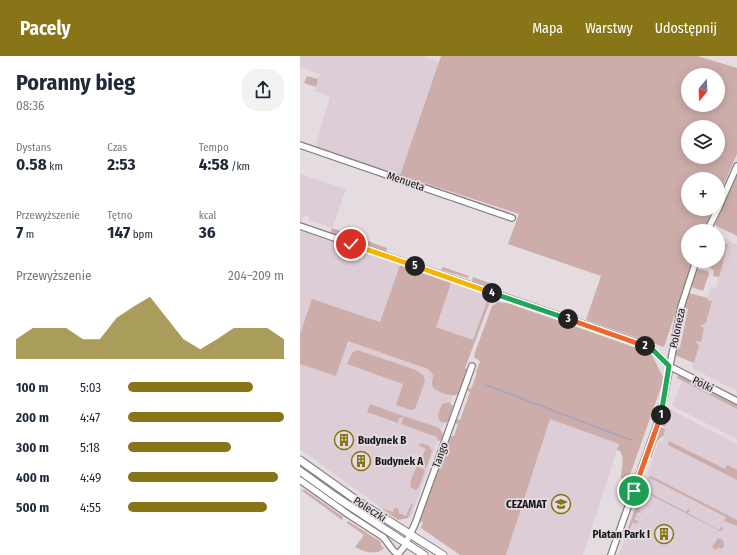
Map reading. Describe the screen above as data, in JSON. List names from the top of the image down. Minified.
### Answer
{"streets":{"main road":["Poleczki"],"street":["Menueta","Poloneza","Polki","Tango"]},"crossings":[["Poloneza","Polki"],["Tango","Poleczki"]],"places":{"building":["Budynek B","Budynek A","Platan Park I"],"school or university":["CEZAMAT"]},"north":"bottom","page":{"header":"Pacely","nav":["Mapa","Warstwy","Udostępnij"],"heading":["Poranny bieg","08:36"],"map_buttons":["+","−"],"stats":[["Dystans","0.58 km"],["Czas","2:53"],["Tempo","4:58 /km"],["Przewyższenie","7 m"],["Tętno","147 bpm"],["kcal","36"]],"pins":["5","4","3","2","1"],"chart":["Przewyższenie","204–209 m"],"list":[{"name":"100 m","note":"5:03"},{"name":"200 m","note":"4:47"},{"name":"300 m","note":"5:18"},{"name":"400 m","note":"4:49"},{"name":"500 m","note":"4:55"}]}}
